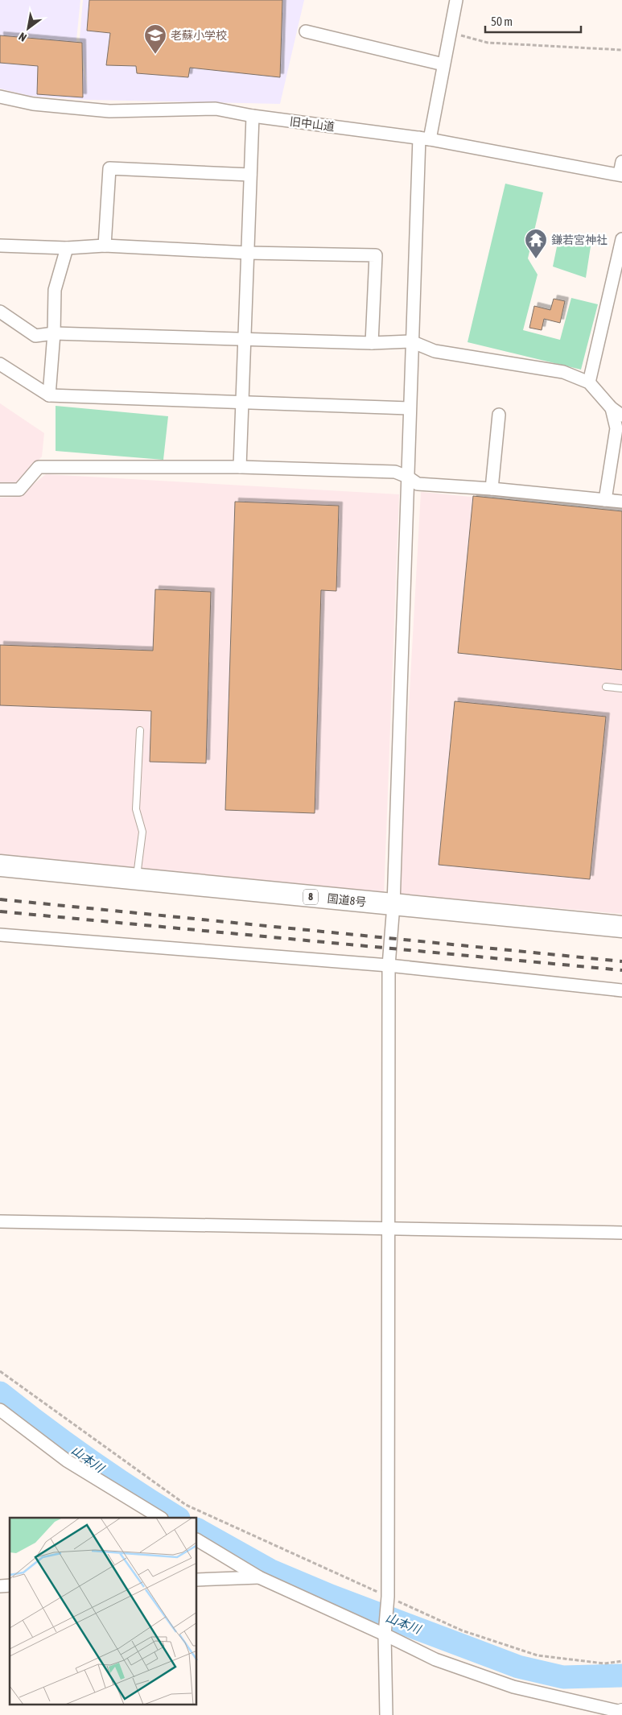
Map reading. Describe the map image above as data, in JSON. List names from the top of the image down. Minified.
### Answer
{"streets":{"highway":["8","国道8号"],"street":["旧中山道"]},"water":["山本川"],"places":{"school or university":["老蘇小学校"],"temple":["鎌若宮神社"]},"scale_bar":"50 m","north":"bottom left"}
